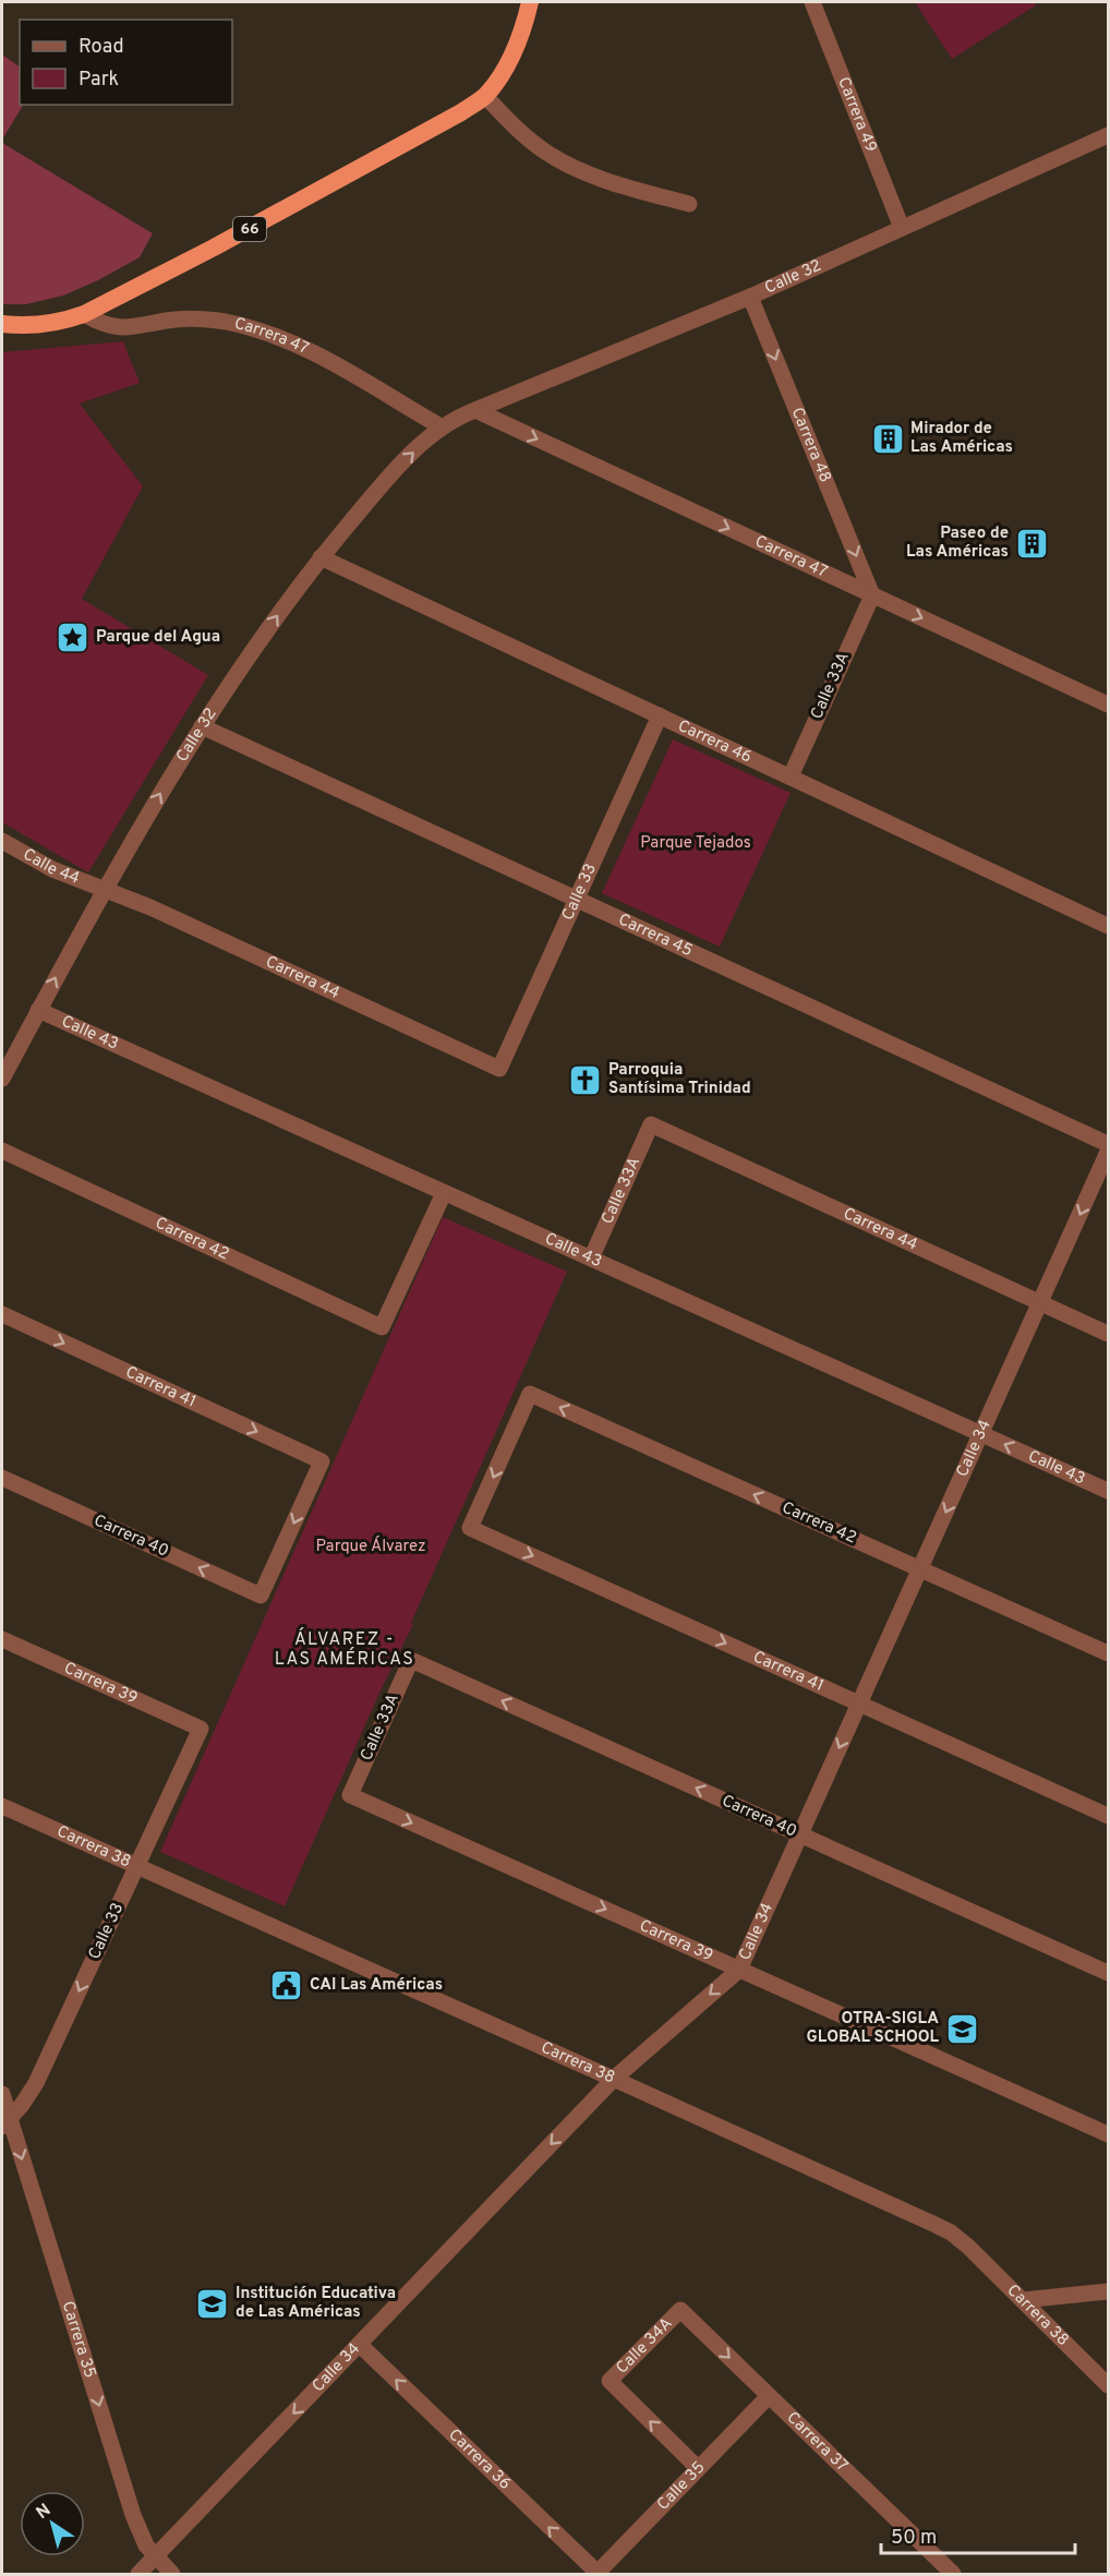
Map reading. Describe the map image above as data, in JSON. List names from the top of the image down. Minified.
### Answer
{"streets":{"highway":["66"],"street":["Carrera 49","Calle 32","Carrera 47","Carrera 48","Calle 33A","Carrera 46","Calle 44","Calle 33","Carrera 45","Carrera 44","Calle 43","Carrera 42","Carrera 41","Calle 34","Carrera 40","Carrera 39","Carrera 38","Carrera 35","Calle 34A","Carrera 37","Carrera 36","Calle 35"]},"crossings":[["Carrera 49","Calle 32"],["66","Carrera 47"],["Calle 32","Carrera 47"],["Calle 32","Carrera 48"],["Calle 32","Carrera 46"],["Calle 32","Calle 44"],["Calle 32","Carrera 45"],["Calle 32","Carrera 44"],["Calle 32","Calle 43"],["Carrera 47","Carrera 48"],["Carrera 47","Calle 33A"],["Carrera 48","Calle 33A"],["Calle 33A","Carrera 46"],["Calle 33A","Carrera 44"],["Calle 33A","Calle 43"],["Calle 33A","Carrera 40"],["Calle 33A","Carrera 39"],["Carrera 46","Calle 33"],["Calle 44","Carrera 44"],["Calle 33","Carrera 45"],["Calle 33","Carrera 44"],["Calle 33","Carrera 39"],["Calle 33","Carrera 38"],["Calle 33","Carrera 35"],["Carrera 44","Calle 34"],["Calle 43","Carrera 42"],["Calle 43","Calle 34"],["Carrera 42","Carrera 41"],["Carrera 42","Calle 34"],["Carrera 41","Calle 34"],["Carrera 41","Carrera 40"],["Calle 34","Carrera 40"],["Calle 34","Carrera 39"],["Calle 34","Carrera 38"],["Calle 34","Carrera 35"],["Calle 34","Carrera 36"],["Calle 34A","Carrera 37"],["Calle 34A","Calle 35"],["Carrera 37","Calle 35"],["Carrera 36","Calle 35"]],"one_way":["Calle 32","Carrera 47","Carrera 48","Carrera 41","Calle 34","Carrera 40","Carrera 39","Carrera 35","Carrera 36"],"districts":["ÁLVAREZ - LAS AMÉRICAS"],"parks":["Parque Tejados","Parque Álvarez"],"places":{"building":["Mirador de Las Américas","Paseo de Las Américas"],"place":["Parque del Agua"],"church":["Parroquia Santísima Trinidad"],"public building":["CAI Las Américas"],"school or university":["OTRA-SIGLA GLOBAL SCHOOL","Institución Educativa de Las Américas"]},"legend":["Road","Park"],"scale_bar":"50 m","north":"top left"}
